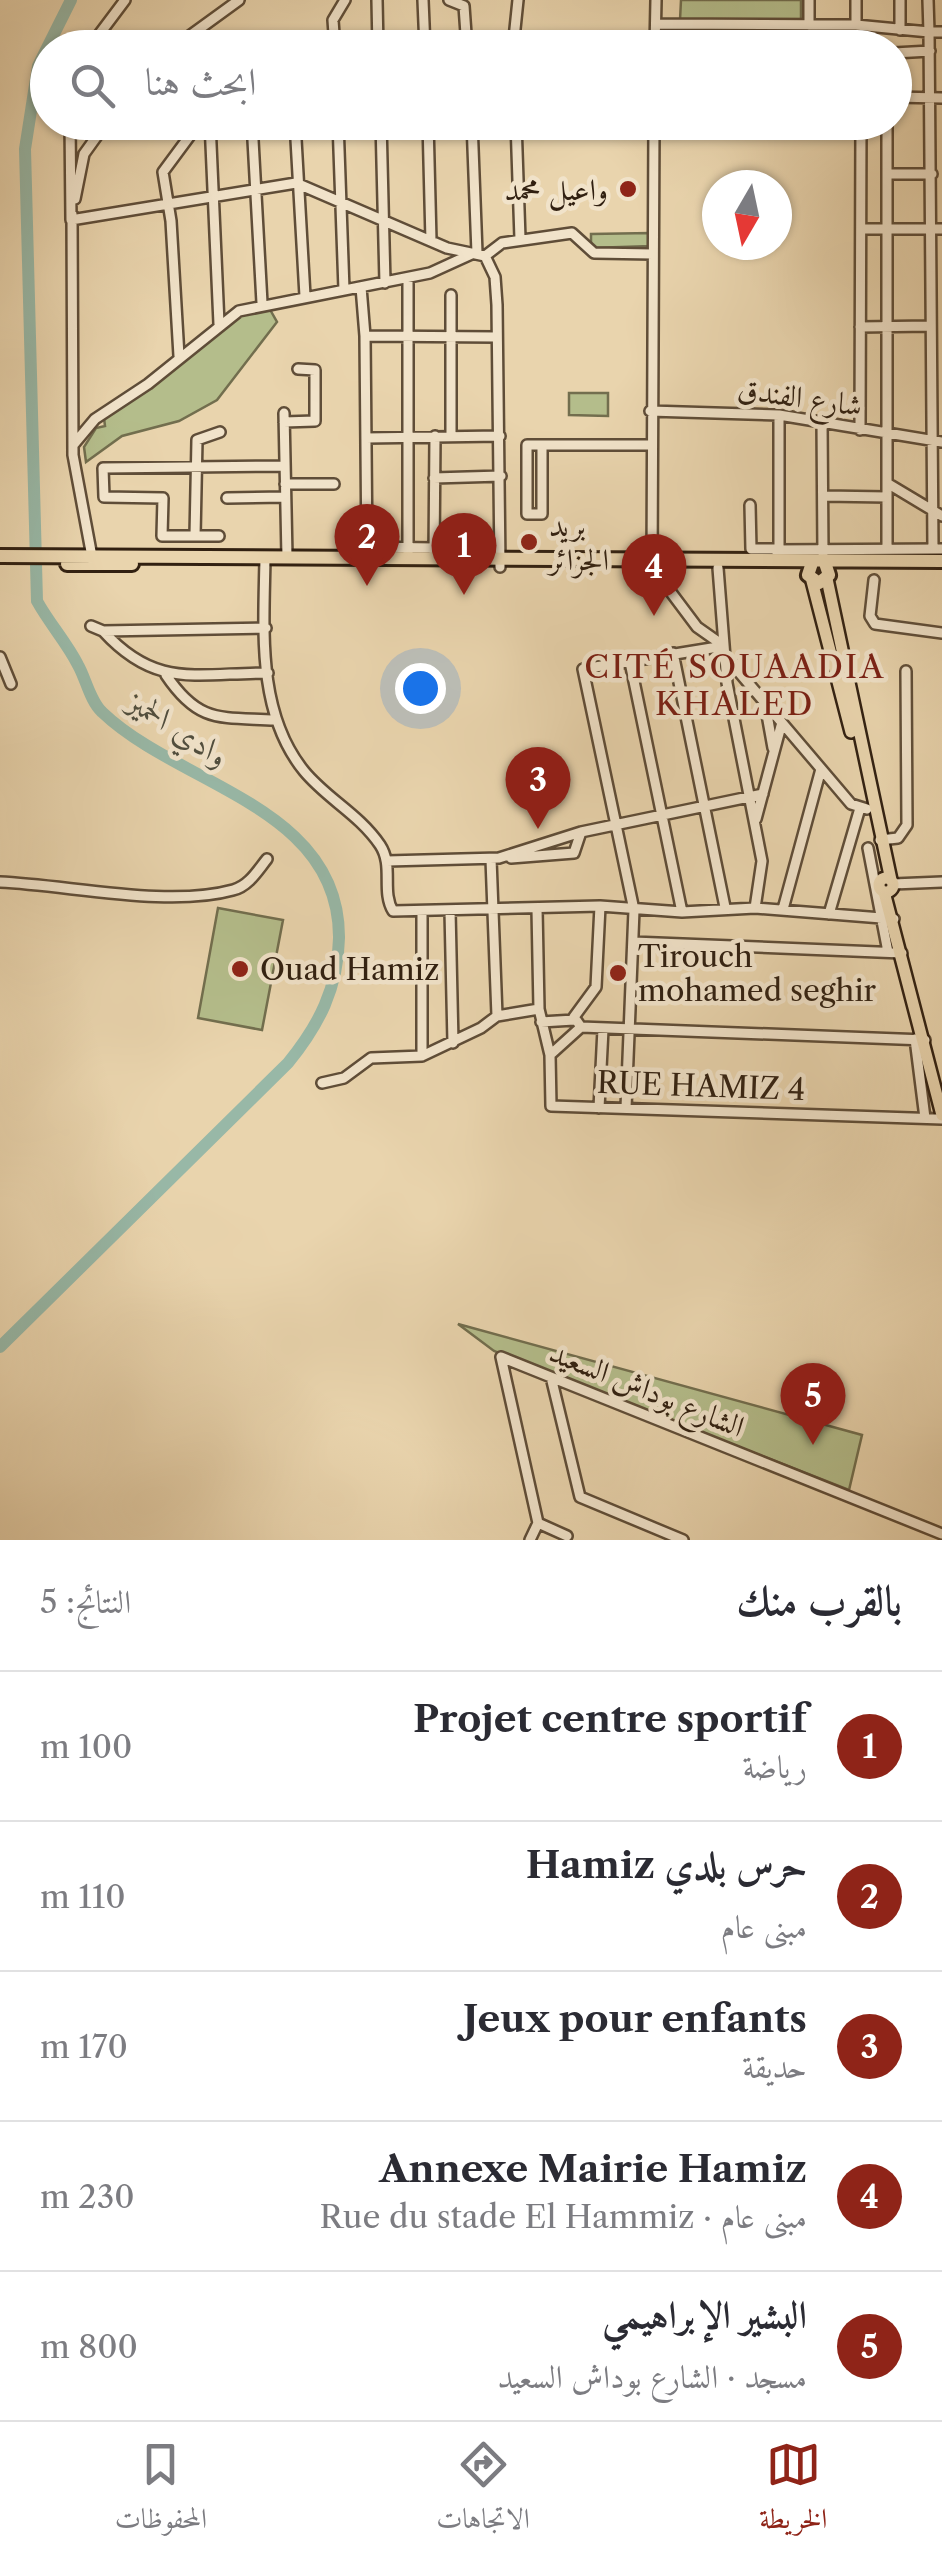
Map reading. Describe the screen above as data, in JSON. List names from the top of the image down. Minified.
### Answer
{"streets":{"street":["شارع الفندق","RUE HAMIZ 4","الشارع بوداش السعيد"]},"districts":["CITÉ SOUAADIA KHALED"],"water":["وادي الحميز"],"places":["واعيل محمد","بريد الجزائر","Ouad Hamiz","Tirouch mohamed seghir"],"north":"bottom","page":{"search":"ابحث هنا","pins":["2","1","4","3","5"],"heading":["بالقرب منك","النتائج: 5"],"list":[{"mark":"1","name":"Projet centre sportif","note":"رياضة","value":"100 m"},{"mark":"2","name":"حرس بلدي Hamiz","note":"مبنى عام","value":"110 m"},{"mark":"3","name":"Jeux pour enfants","note":"حديقة","value":"170 m"},{"mark":"4","name":"Annexe Mairie Hamiz","note":"مبنى عام · Rue du stade El Hammiz","value":"230 m"},{"mark":"5","name":"البشير الإبراهيمي","note":"مسجد · الشارع بوداش السعيد","value":"800 m"}],"nav":["الخريطة","الاتجاهات","المحفوظات"]}}
